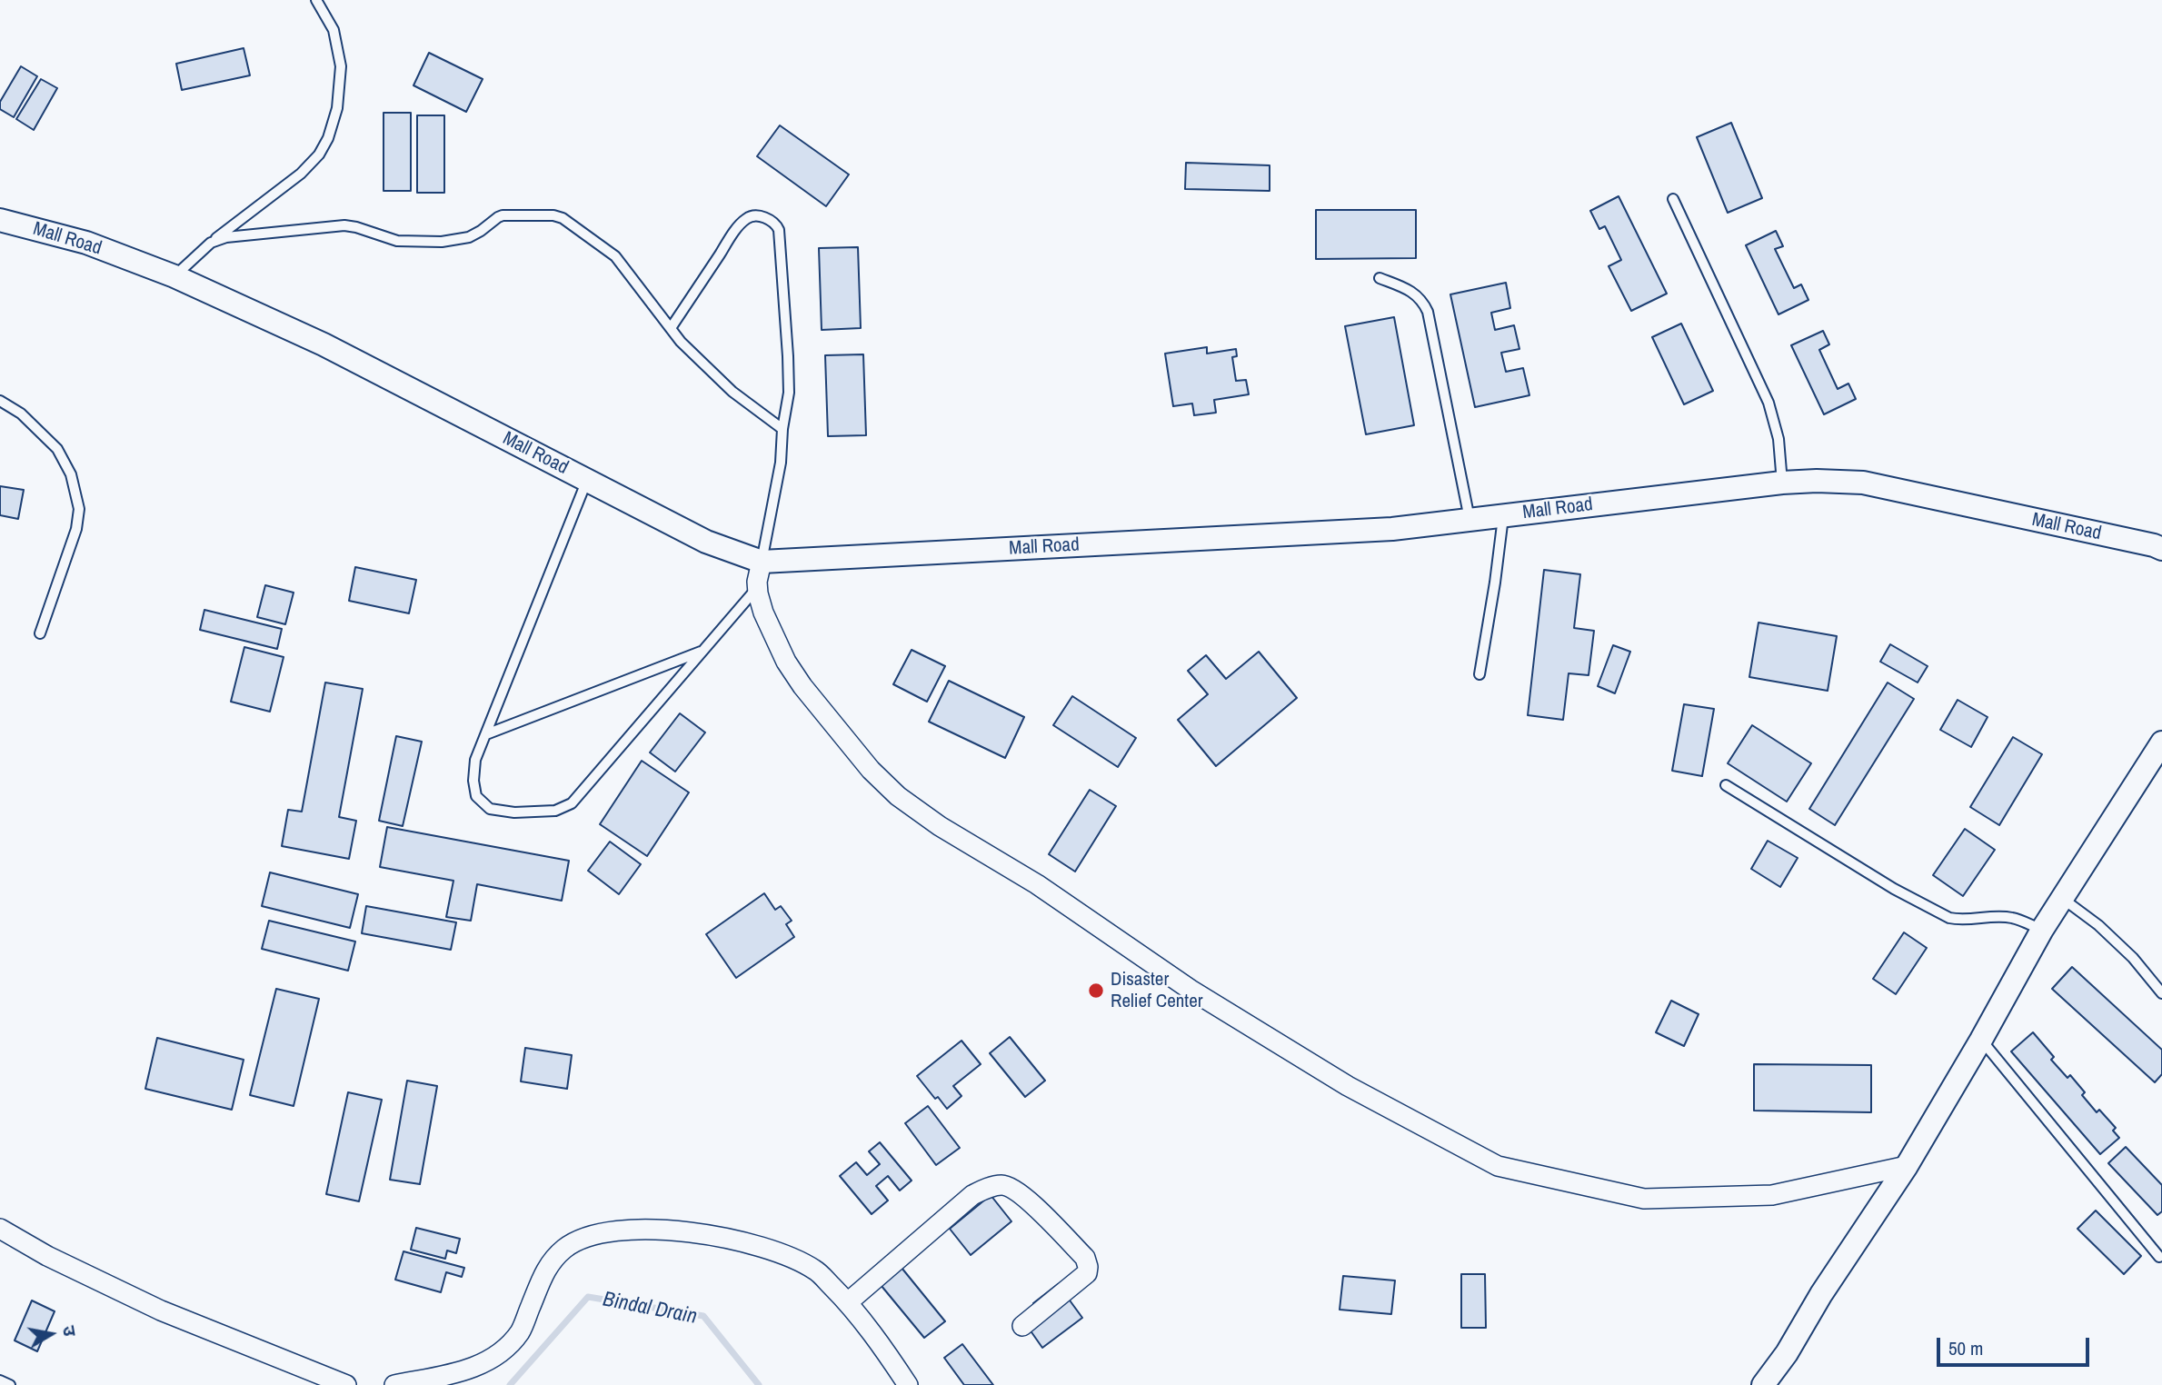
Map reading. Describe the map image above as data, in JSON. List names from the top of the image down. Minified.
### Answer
{"streets":{"street":["Mall Road"]},"water":["Bindal Drain"],"places":["Disaster Relief Center"],"scale_bar":"50 m","north":"right"}
